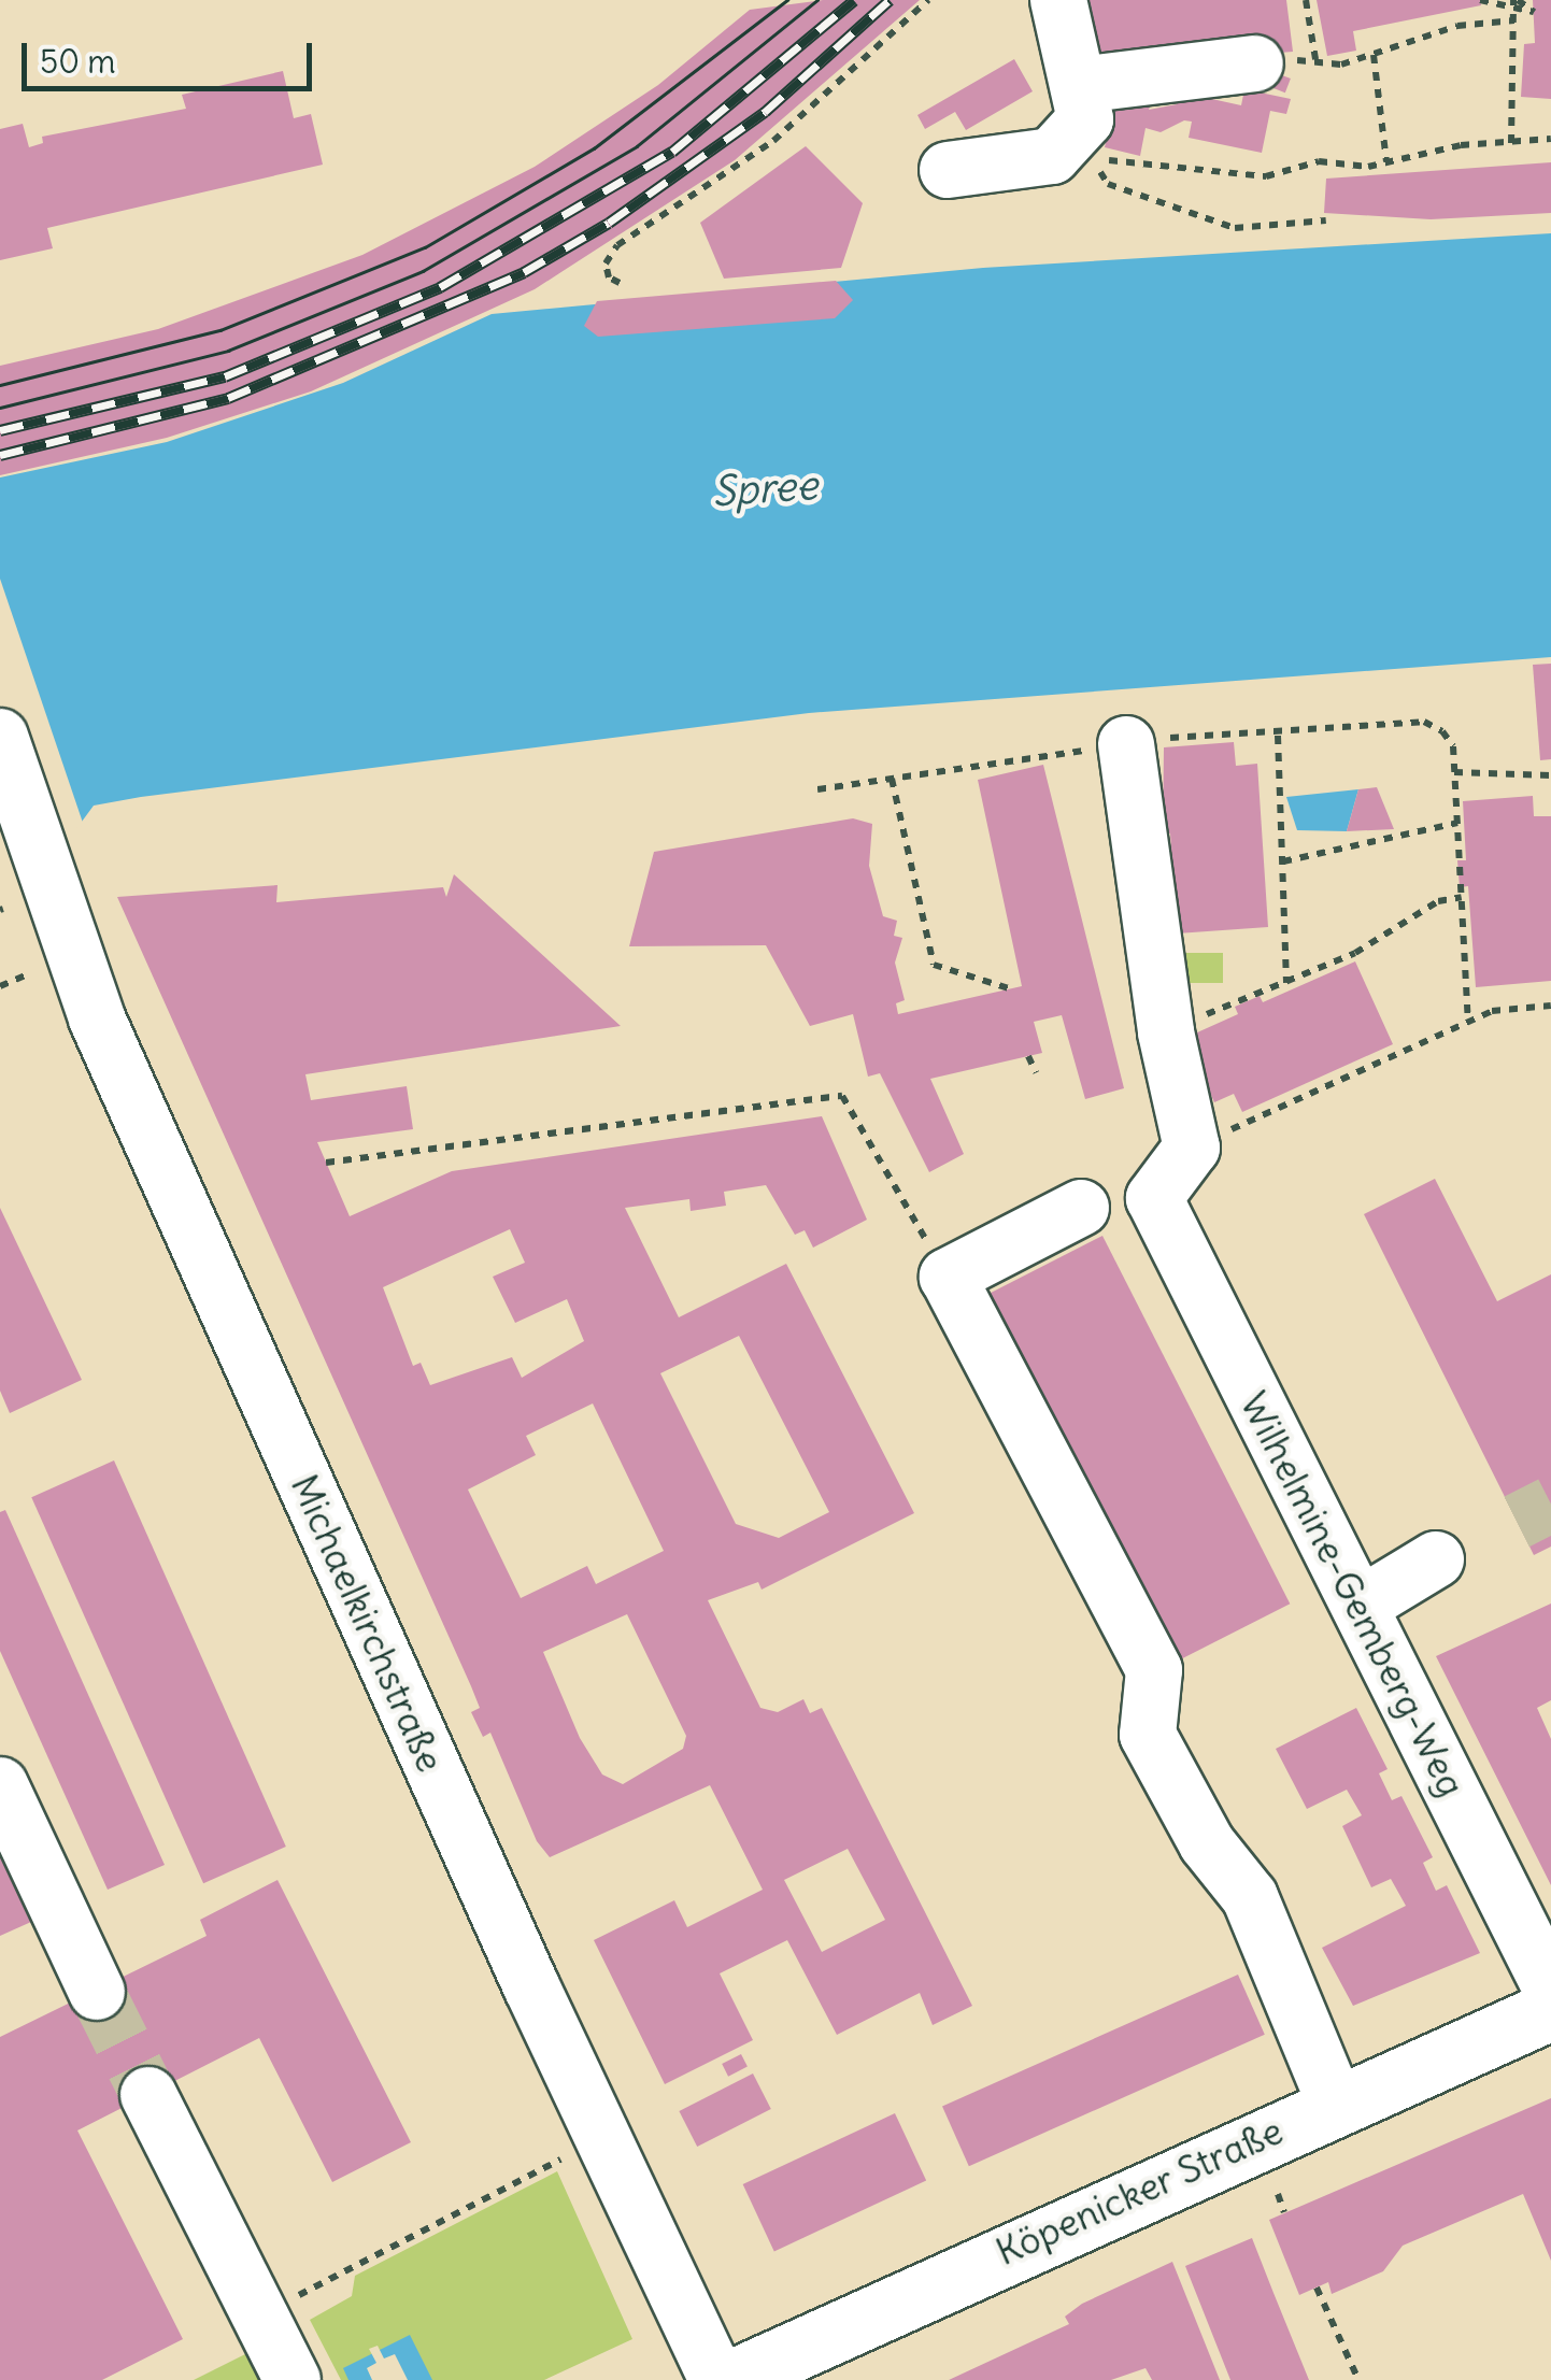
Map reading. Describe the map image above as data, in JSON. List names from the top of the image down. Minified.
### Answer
{"streets":{"main road":["Köpenicker Straße"],"street":["Wilhelmine-Gemberg-Weg","Michaelkirchstraße"]},"water":["Spree"],"scale_bar":"50 m"}
